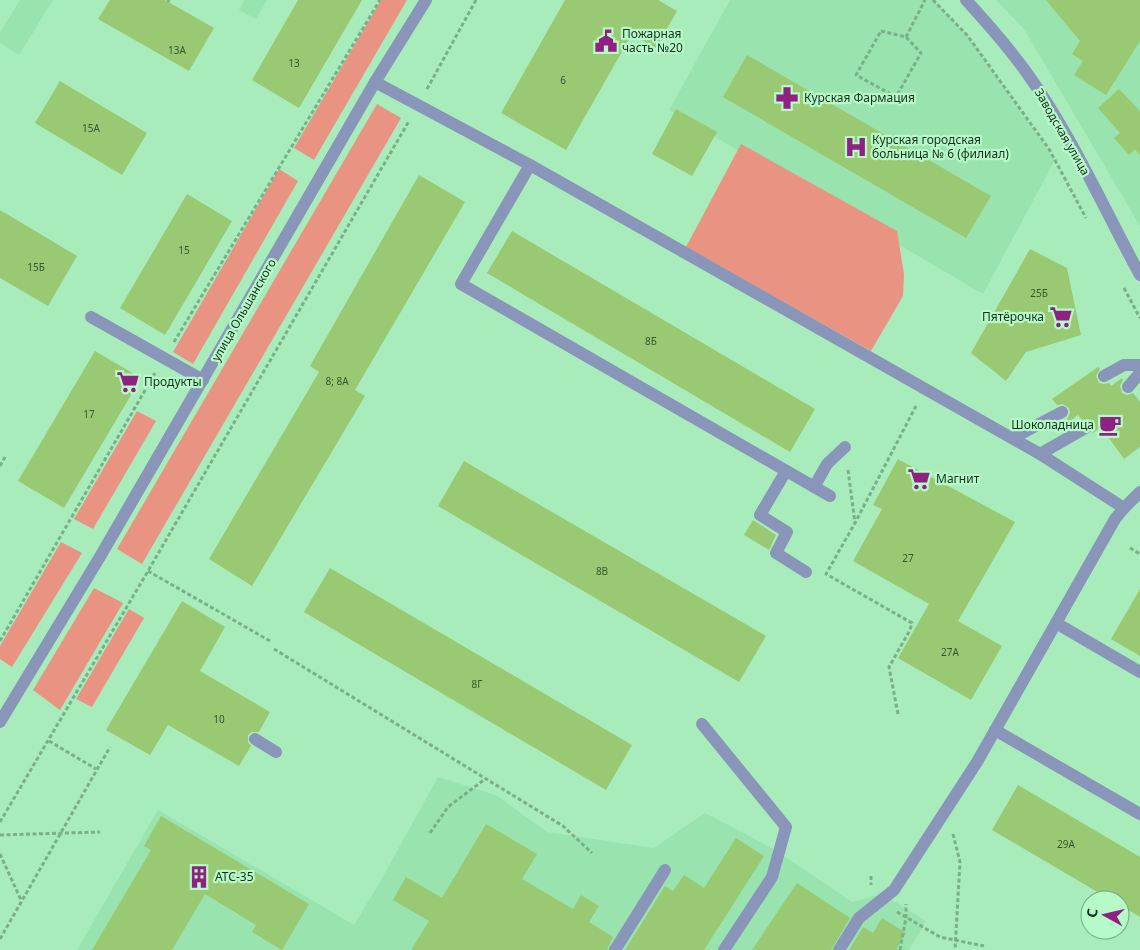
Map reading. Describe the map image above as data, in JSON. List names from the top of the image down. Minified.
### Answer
{"streets":{"street":["Заводская улица","улица Ольшанского"]},"places":{"public building":["Пожарная часть №20"],"pharmacy":["Курская Фармация"],"hospital":["Курская городская больница № 6 (филиал)"],"supermarket":["Пятёрочка","Продукты","Магнит"],"cafe":["Шоколадница"],"building":["АТС-35"]},"house_numbers":["13А","13","6","15А","15","15Б","25Б","8Б","8; 8А","17","27","8В","27А","8Г","10","29А"],"north":"left"}
